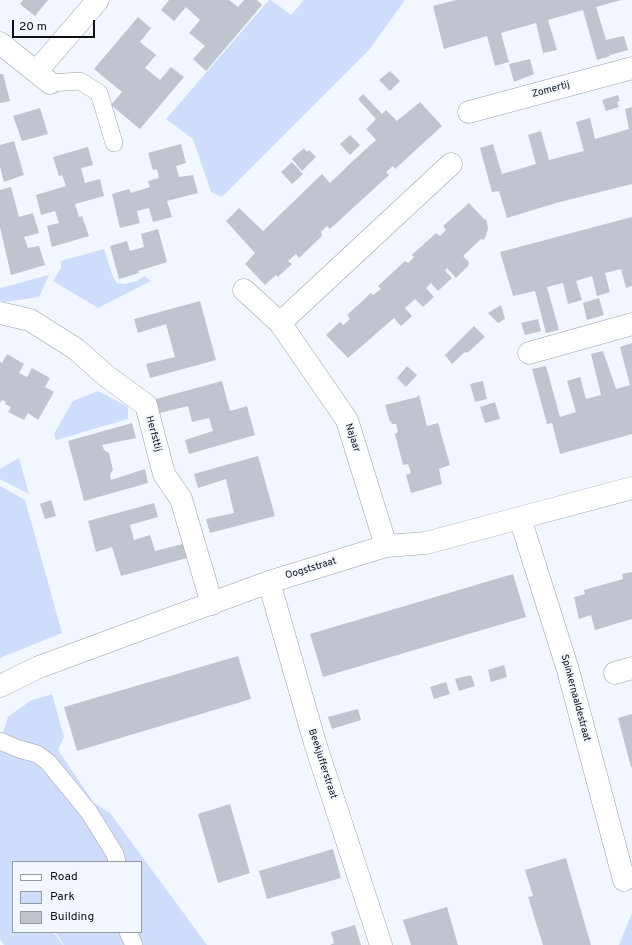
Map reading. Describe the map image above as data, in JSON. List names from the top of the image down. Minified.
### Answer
{"streets":{"street":["Zomertij","Herfsttij","Najaar","Oogststraat","Spinkernaaldestraat","Beekjufferstraat"]},"crossings":[["Herfsttij","Oogststraat"],["Najaar","Oogststraat"],["Oogststraat","Spinkernaaldestraat"],["Oogststraat","Beekjufferstraat"]],"legend":["Road","Park","Building"],"scale_bar":"20 m"}
